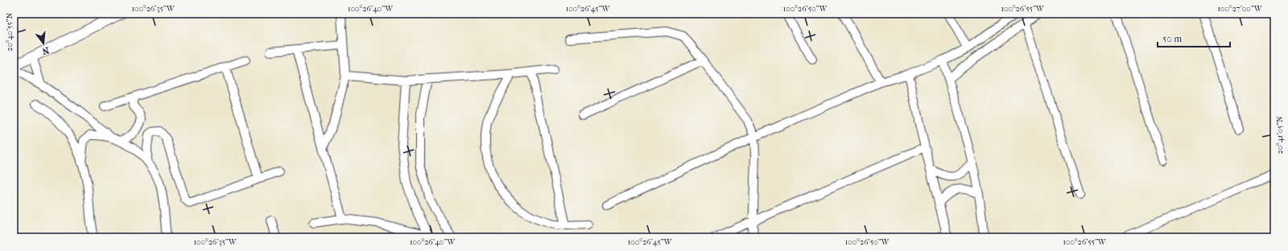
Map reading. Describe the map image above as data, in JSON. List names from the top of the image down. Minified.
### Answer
{"scale_bar":"50 m","north":"bottom","coordinates":["100°26'35\"W","100°26'40\"W","100°26'45\"W","100°26'50\"W","100°26'55\"W","100°27'00\"W","20°40'55\"N","20°41'05\"N"]}
